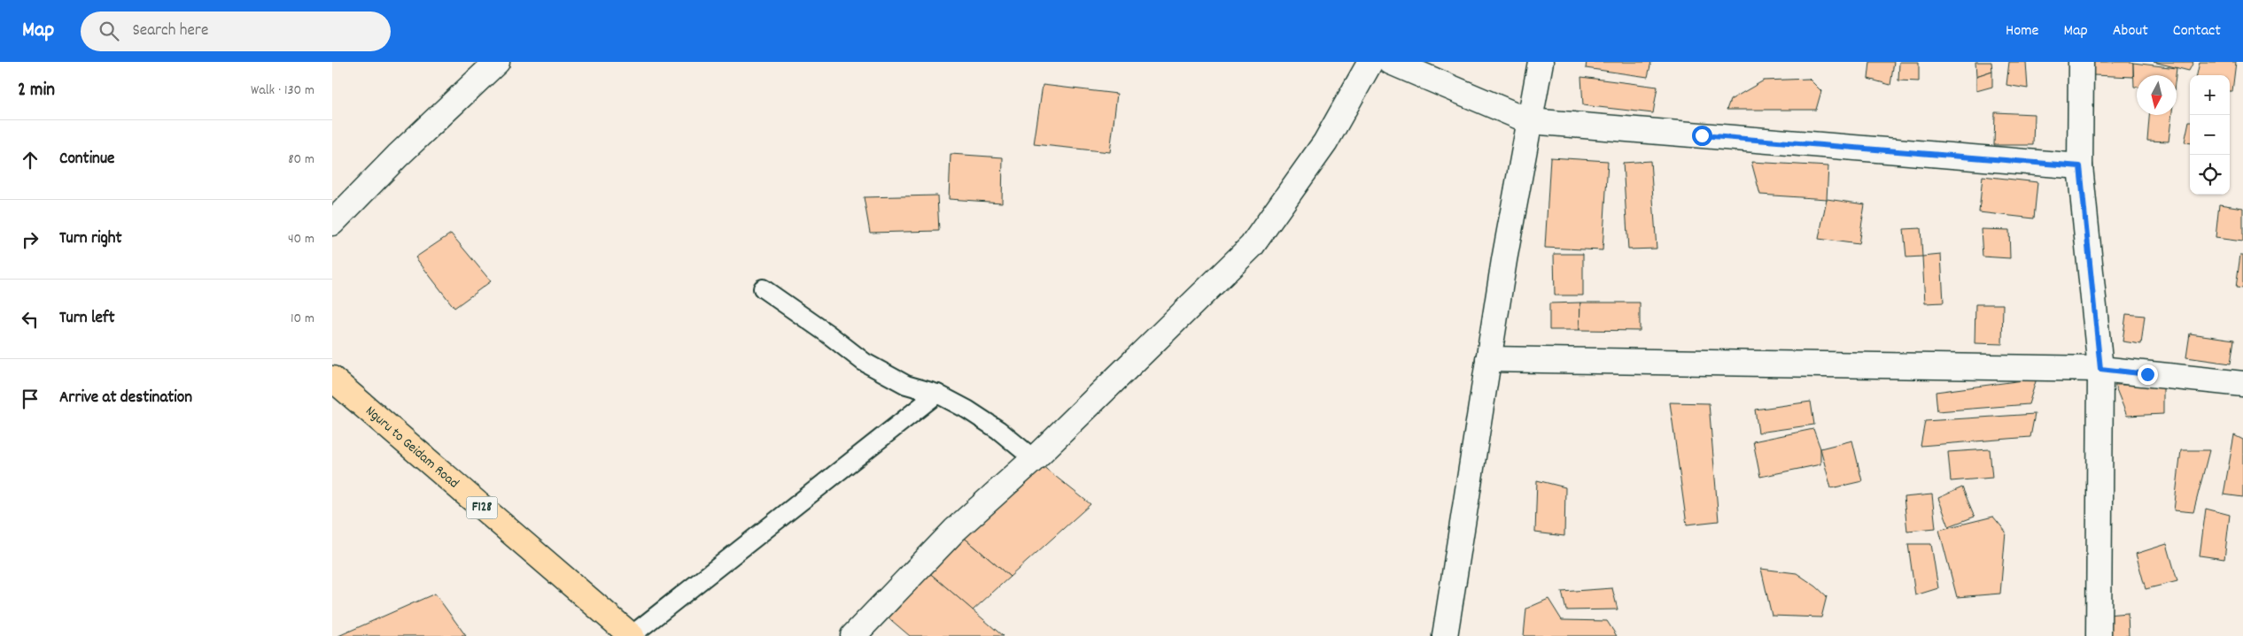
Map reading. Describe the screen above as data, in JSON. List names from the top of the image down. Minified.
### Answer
{"streets":{"main road":["Nguru to Geidam Road","F128"]},"north":"bottom","page":{"header":"Map","search":"Search here","nav":["Home","Map","About","Contact"],"heading":["2 min","Walk · 130 m"],"map_buttons":["+","−"],"list":[["Continue","80 m"],["Turn right","40 m"],["Turn left","10 m"],"Arrive at destination"]}}
